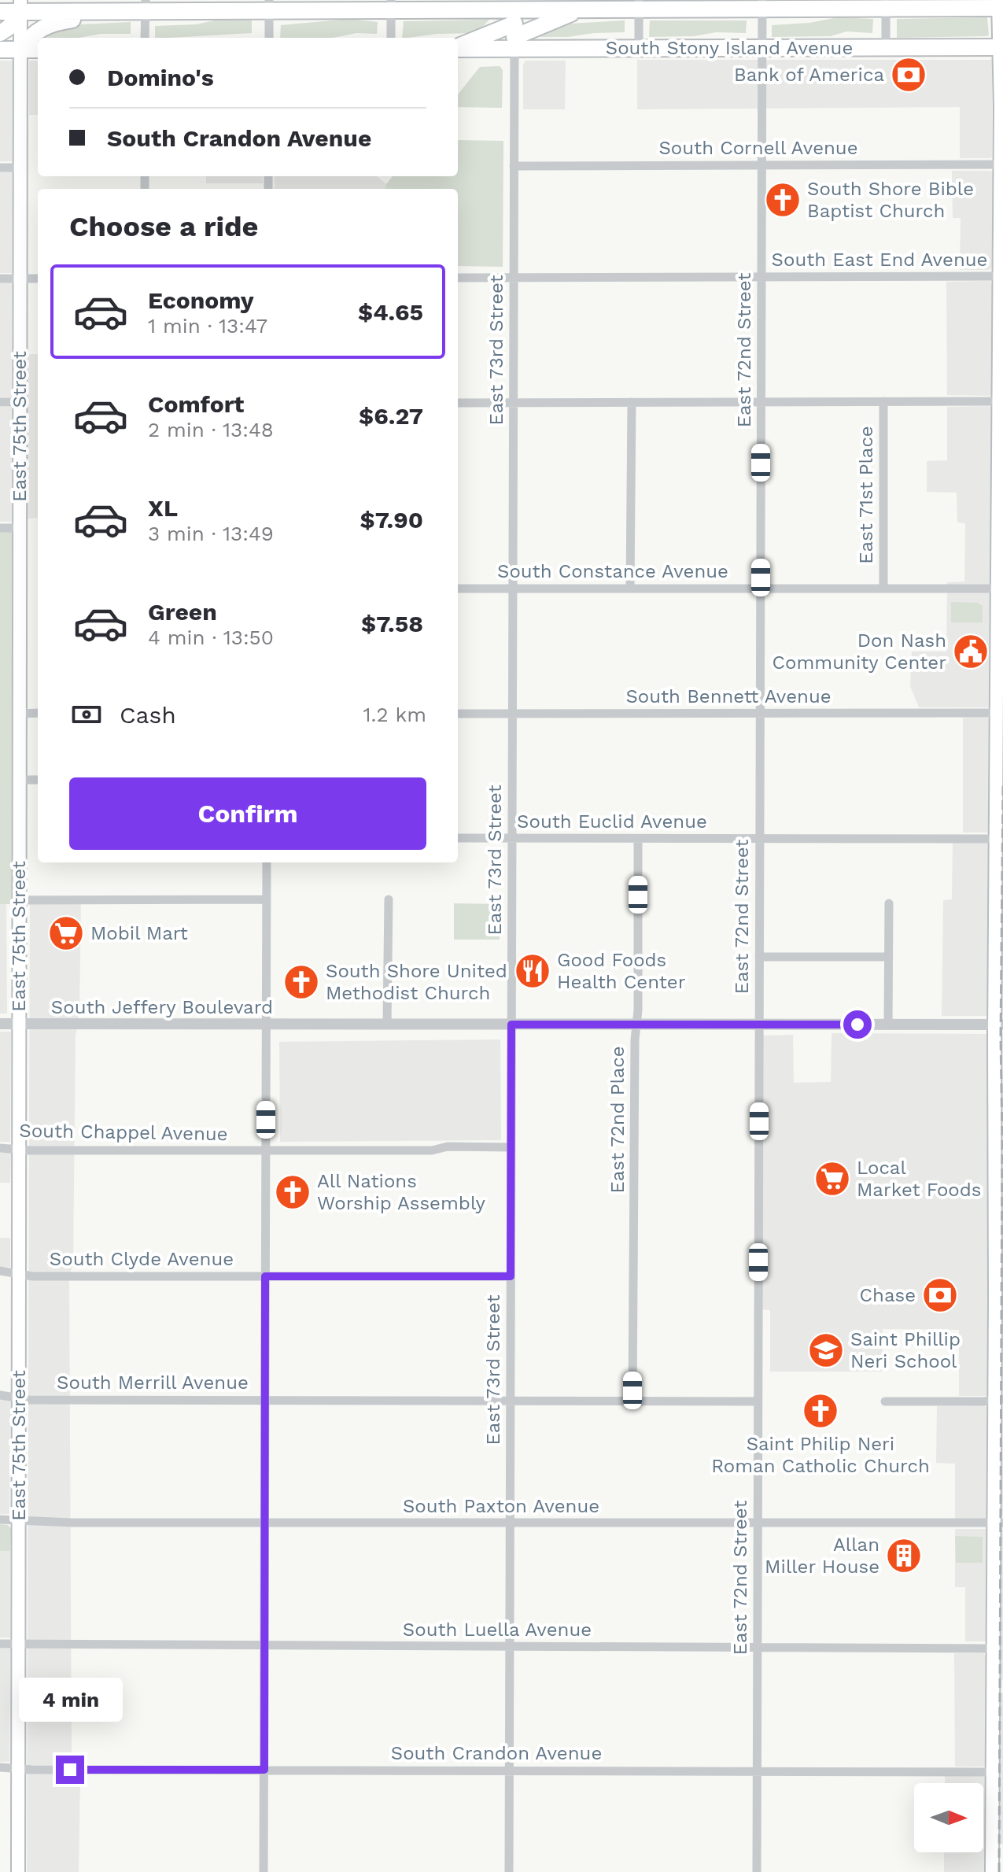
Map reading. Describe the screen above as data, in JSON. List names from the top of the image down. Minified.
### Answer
{"streets":{"highway":["South Stony Island Avenue"],"main road":["East 75th Street"],"street":["South Cornell Avenue","South East End Avenue","East 73rd Street","East 72nd Street","East 71st Place","South Constance Avenue","South Bennett Avenue","South Euclid Avenue","South Jeffery Boulevard","East 72nd Place","South Chappel Avenue","South Clyde Avenue","South Merrill Avenue","South Paxton Avenue","South Luella Avenue","South Crandon Avenue"]},"crossings":[["South Stony Island Avenue","East 73rd Street"],["South Stony Island Avenue","East 72nd Street"],["South Stony Island Avenue","East 75th Street"],["South Cornell Avenue","East 73rd Street"],["South Cornell Avenue","East 72nd Street"],["South East End Avenue","East 73rd Street"],["South East End Avenue","East 72nd Street"],["East 73rd Street","South Constance Avenue"],["East 73rd Street","South Bennett Avenue"],["East 73rd Street","South Euclid Avenue"],["East 73rd Street","South Jeffery Boulevard"],["East 73rd Street","South Chappel Avenue"],["East 73rd Street","South Clyde Avenue"],["East 73rd Street","South Merrill Avenue"],["East 73rd Street","South Paxton Avenue"],["East 73rd Street","South Luella Avenue"],["East 73rd Street","South Crandon Avenue"],["East 72nd Street","South Constance Avenue"],["East 72nd Street","South Bennett Avenue"],["East 72nd Street","South Euclid Avenue"],["East 72nd Street","South Jeffery Boulevard"],["East 72nd Street","South Merrill Avenue"],["East 72nd Street","South Paxton Avenue"],["East 72nd Street","South Luella Avenue"],["East 72nd Street","South Crandon Avenue"],["East 75th Street","South Jeffery Boulevard"],["East 75th Street","South Chappel Avenue"],["East 75th Street","South Clyde Avenue"],["East 75th Street","South Merrill Avenue"],["East 75th Street","South Paxton Avenue"],["East 75th Street","South Luella Avenue"],["East 75th Street","South Crandon Avenue"],["East 71st Place","South Constance Avenue"],["South Euclid Avenue","East 72nd Place"],["South Jeffery Boulevard","East 72nd Place"],["East 72nd Place","South Merrill Avenue"]],"places":{"bank":["Bank of America","Chase"],"church":["South Shore Bible Baptist Church","South Shore United Methodist Church","All Nations Worship Assembly","Saint Philip Neri Roman Catholic Church"],"public building":["Don Nash Community Center"],"supermarket":["Mobil Mart","Local Market Foods"],"restaurant":["Good Foods Health Center"],"school or university":["Saint Phillip Neri School"],"building":["Allan Miller House"]},"north":"right","page":{"banner":["Domino's","South Crandon Avenue"],"heading":"Choose a ride","list":[{"name":"Economy","note":"1 min · 13:47","value":"$4.65"},{"name":"Comfort","note":"2 min · 13:48","value":"$6.27"},{"name":"XL","note":"3 min · 13:49","value":"$7.90"},{"name":"Green","note":"4 min · 13:50","value":"$7.58"}],"pay":["Cash","1.2 km"],"buttons":"Confirm","bubble":"4 min"}}
